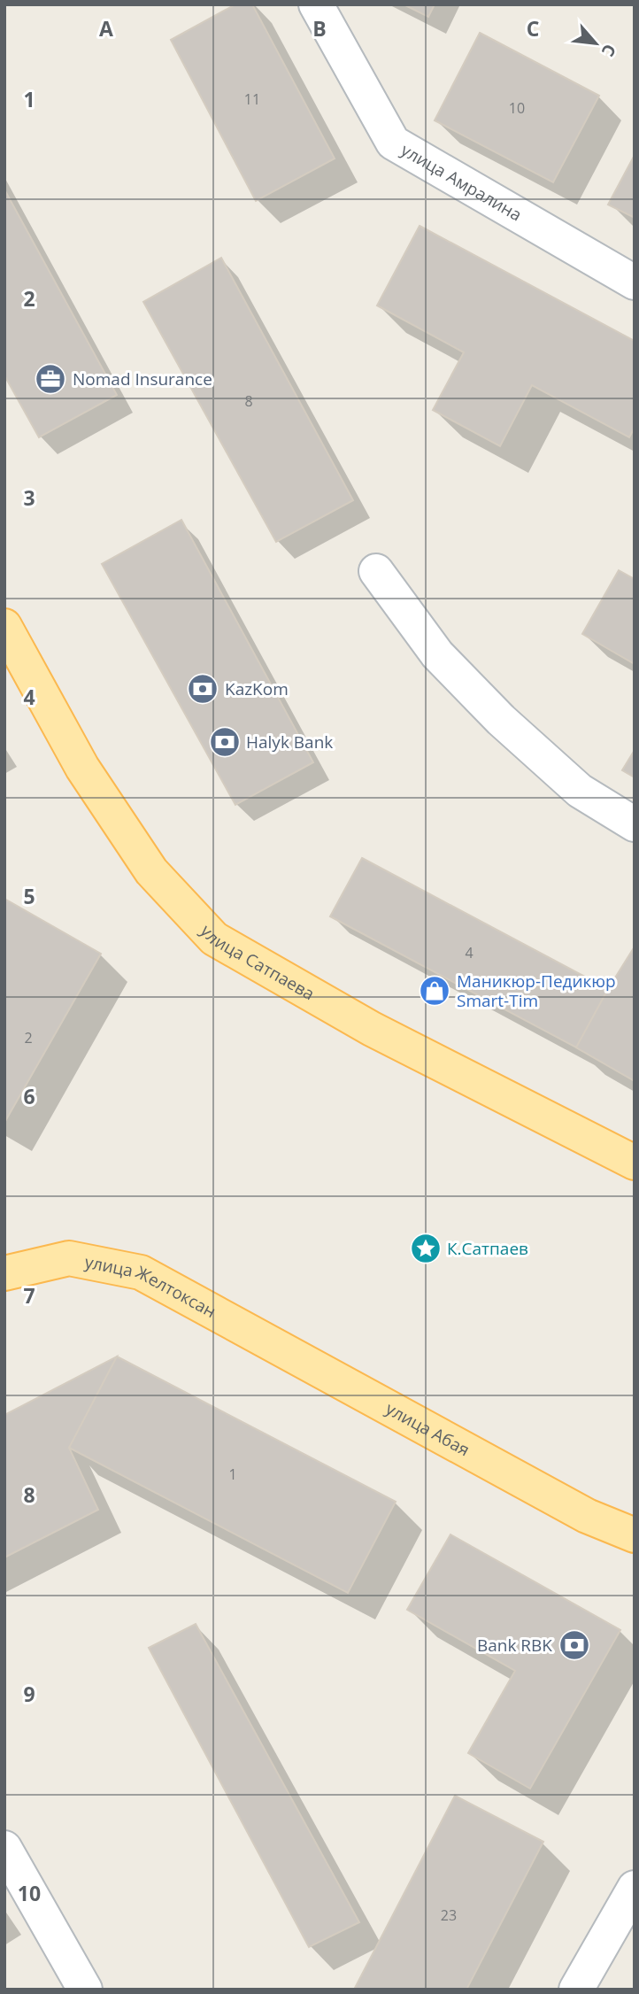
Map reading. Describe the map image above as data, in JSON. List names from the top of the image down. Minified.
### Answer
{"streets":{"main road":["улица Сатпаева","улица Желтоксан","улица Абая"],"street":["улица Амралина"]},"crossings":[["улица Желтоксан","улица Абая"]],"places":{"office":["Nomad Insurance"],"bank":["KazKom","Halyk Bank","Bank RBK"],"shop":["Маникюр-Педикюр Smart-Tim"],"place":["К.Сатпаев"]},"house_numbers":["11","10","8","4","2","1","23"],"north":"bottom right","grid":{"columns":["A","B","C"],"rows":["1","2","3","4","5","6","7","8","9","10"]}}
